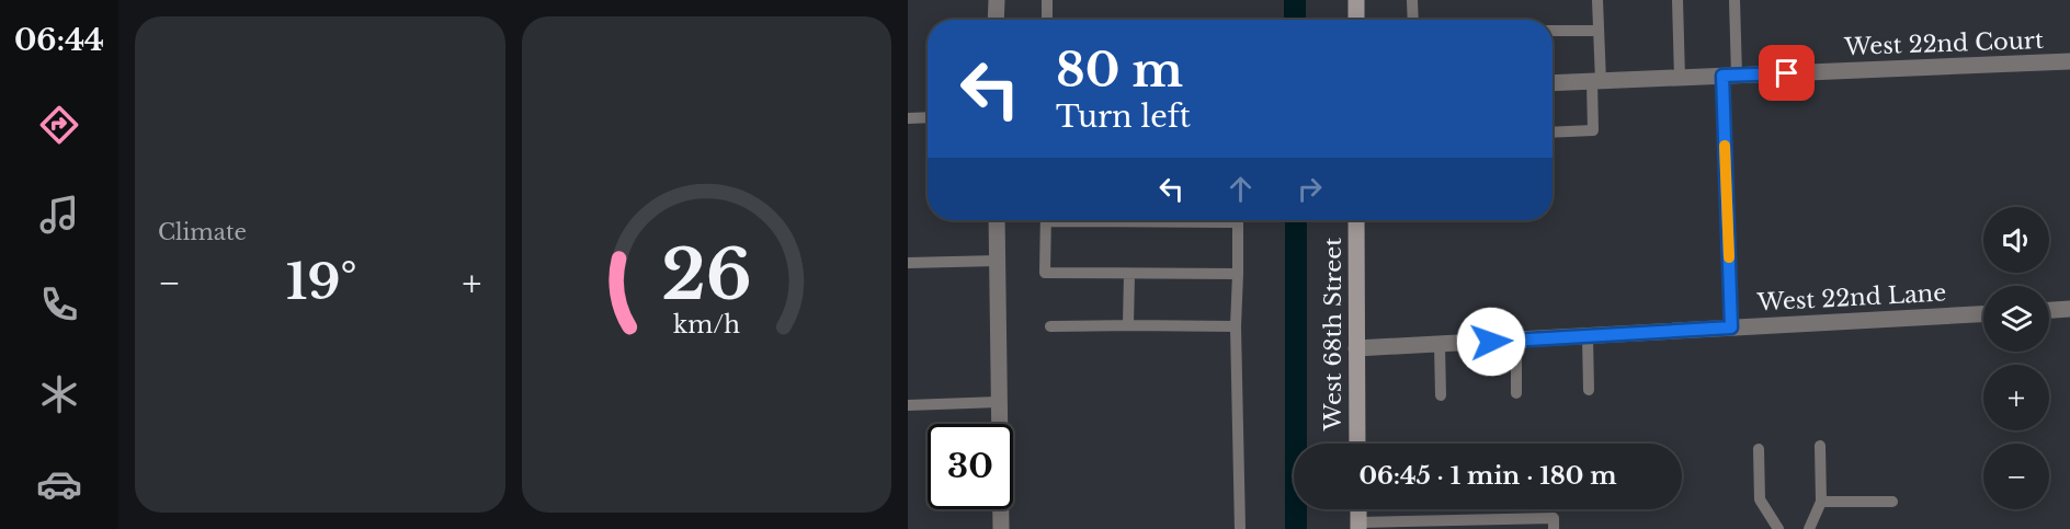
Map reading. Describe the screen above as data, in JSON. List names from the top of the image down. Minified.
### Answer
{"streets":{"main road":["West 68th Street"],"street":["West 22nd Court","West 22nd Lane"]},"crossings":[["West 22nd Lane","West 68th Street"]],"page":{"tabs":"06:44","tile":"Climate","turn":["80 m","Turn left"],"map_buttons":["+","−"],"heat":["−","19°","+"],"limit":"30","trip":"06:45 · 1 min · 180 m","gauge":["26","km/h"]}}
